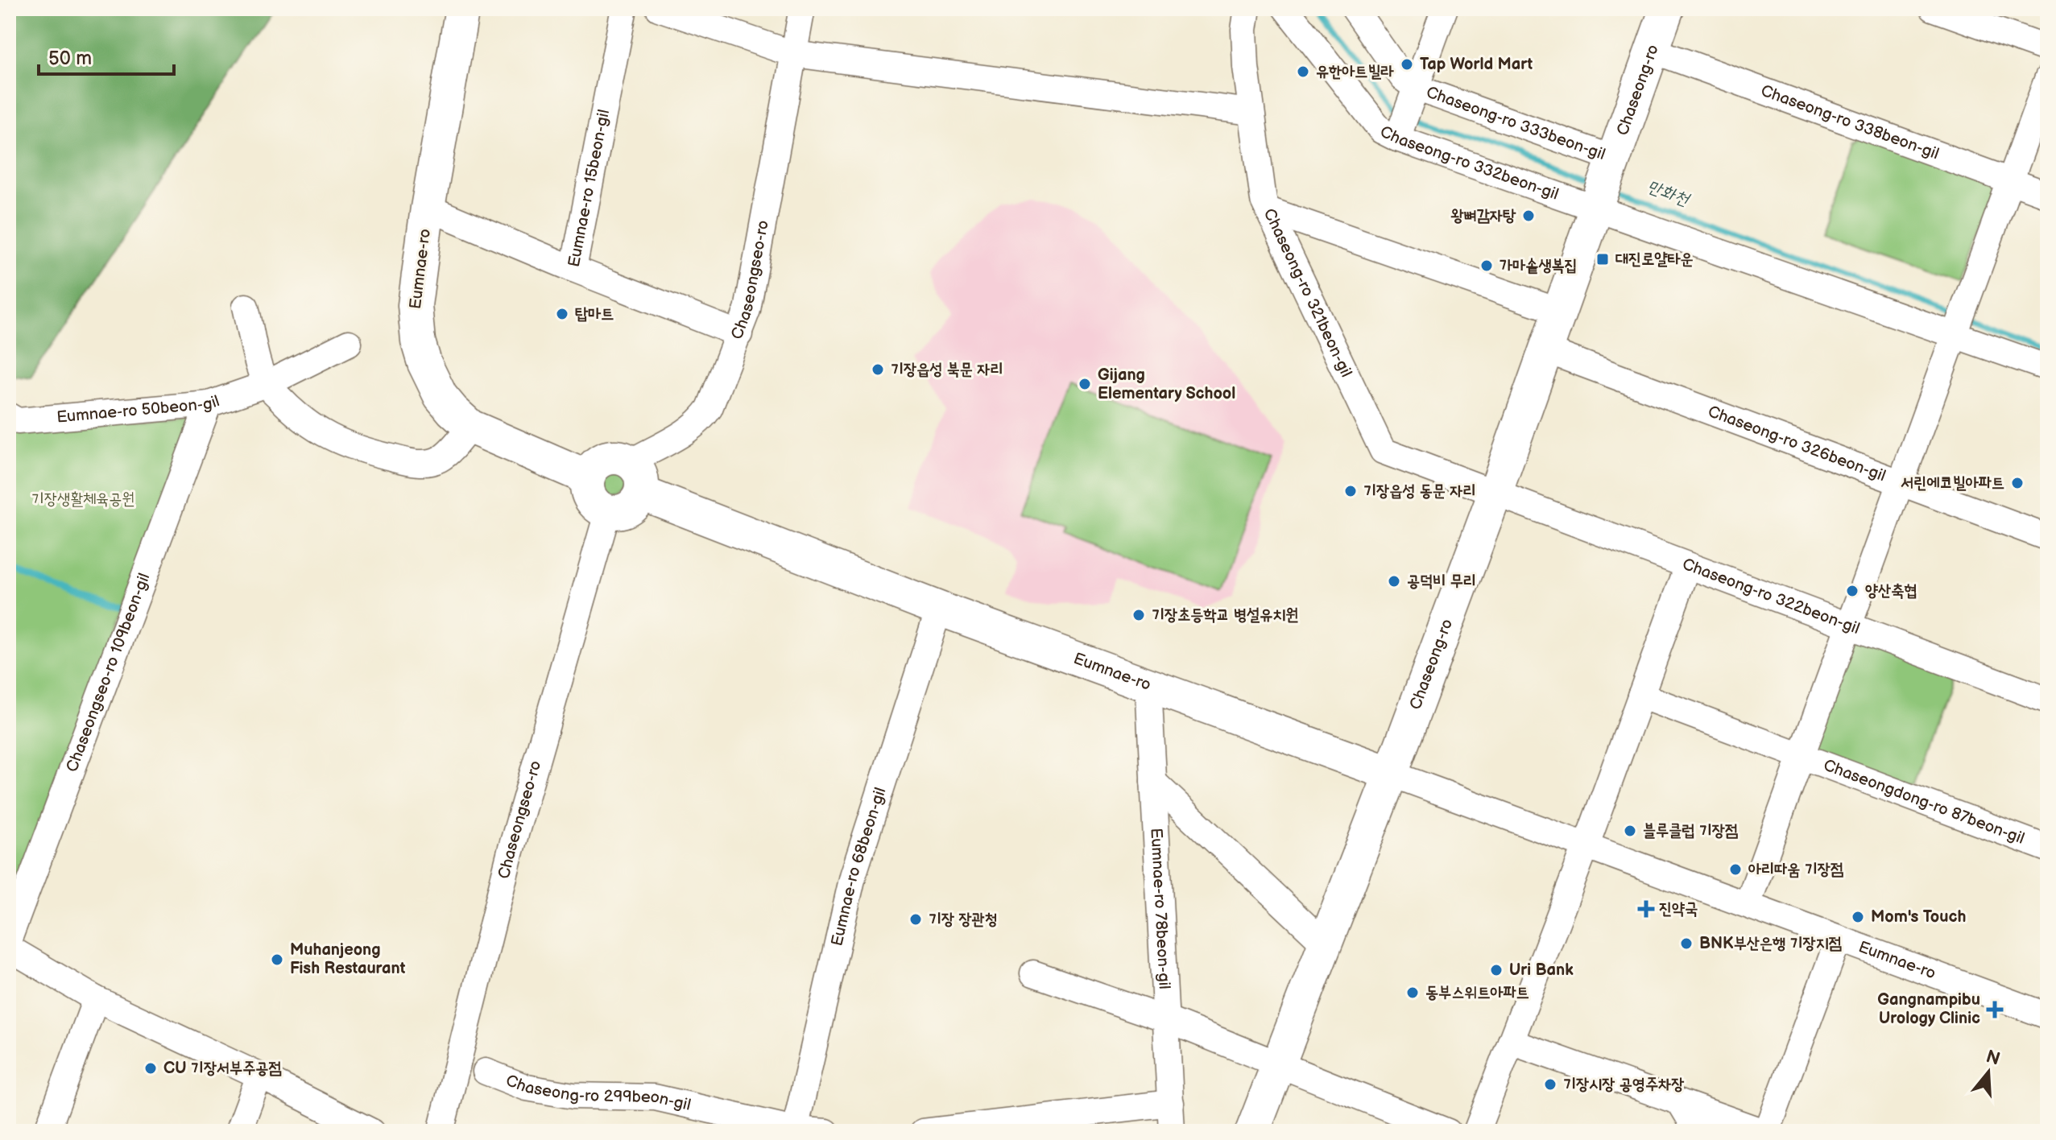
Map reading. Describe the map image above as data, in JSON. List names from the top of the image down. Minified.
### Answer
{"streets":{"main road":["Chaseong-ro","Eumnae-ro"],"street":["Chaseong-ro 338beon-gil","Chaseong-ro 333beon-gil","Chaseong-ro 332beon-gil","Eumnae-ro 15beon-gil","Chaseongseo-ro","Chaseong-ro 321beon-gil","Eumnae-ro 50beon-gil","Chaseong-ro 326beon-gil","Chaseong-ro 322beon-gil","Chaseongseo-ro 109beon-gil","Chaseongdong-ro 87beon-gil","Eumnae-ro 68beon-gil","Eumnae-ro 78beon-gil","Chaseong-ro 299beon-gil"]},"crossings":[["Chaseong-ro","Chaseong-ro 338beon-gil"],["Chaseong-ro","Chaseong-ro 333beon-gil"],["Chaseong-ro","Chaseong-ro 332beon-gil"],["Chaseong-ro","Eumnae-ro"],["Chaseong-ro","Chaseong-ro 321beon-gil"],["Chaseong-ro","Chaseong-ro 326beon-gil"],["Chaseong-ro","Chaseong-ro 322beon-gil"],["Eumnae-ro 15beon-gil","Chaseongseo-ro"],["Eumnae-ro","Chaseongseo-ro"],["Eumnae-ro","Eumnae-ro 68beon-gil"],["Eumnae-ro","Eumnae-ro 78beon-gil"],["Chaseong-ro 321beon-gil","Chaseong-ro 322beon-gil"],["Eumnae-ro 50beon-gil","Chaseongseo-ro 109beon-gil"],["Eumnae-ro 68beon-gil","Chaseong-ro 299beon-gil"]],"water":["만화천"],"parks":["기장생활체육공원"],"places":{"other":["Tap World Mart","유한아트빌라","왕뼈감자탕","가마솥생복집","탑마트","기장읍성 북문 자리","Gijang Elementary School","서린에코빌아파트","기장읍성 동문 자리","공덕비 무리","양산축협","기장초등학교 병설유치원","블루클럽 기장점","아리따움 기장점","Mom's Touch","기장 장관청","BNK부산은행 기장지점","Muhanjeong Fish Restaurant","Uri Bank","동부스위트아파트","CU 기장서부주공점","기장시장 공영주차장"],"transit":["대진로얄타운"],"health":["진약국","Gangnampibu Urology Clinic"]},"scale_bar":"50 m","north":"top"}
